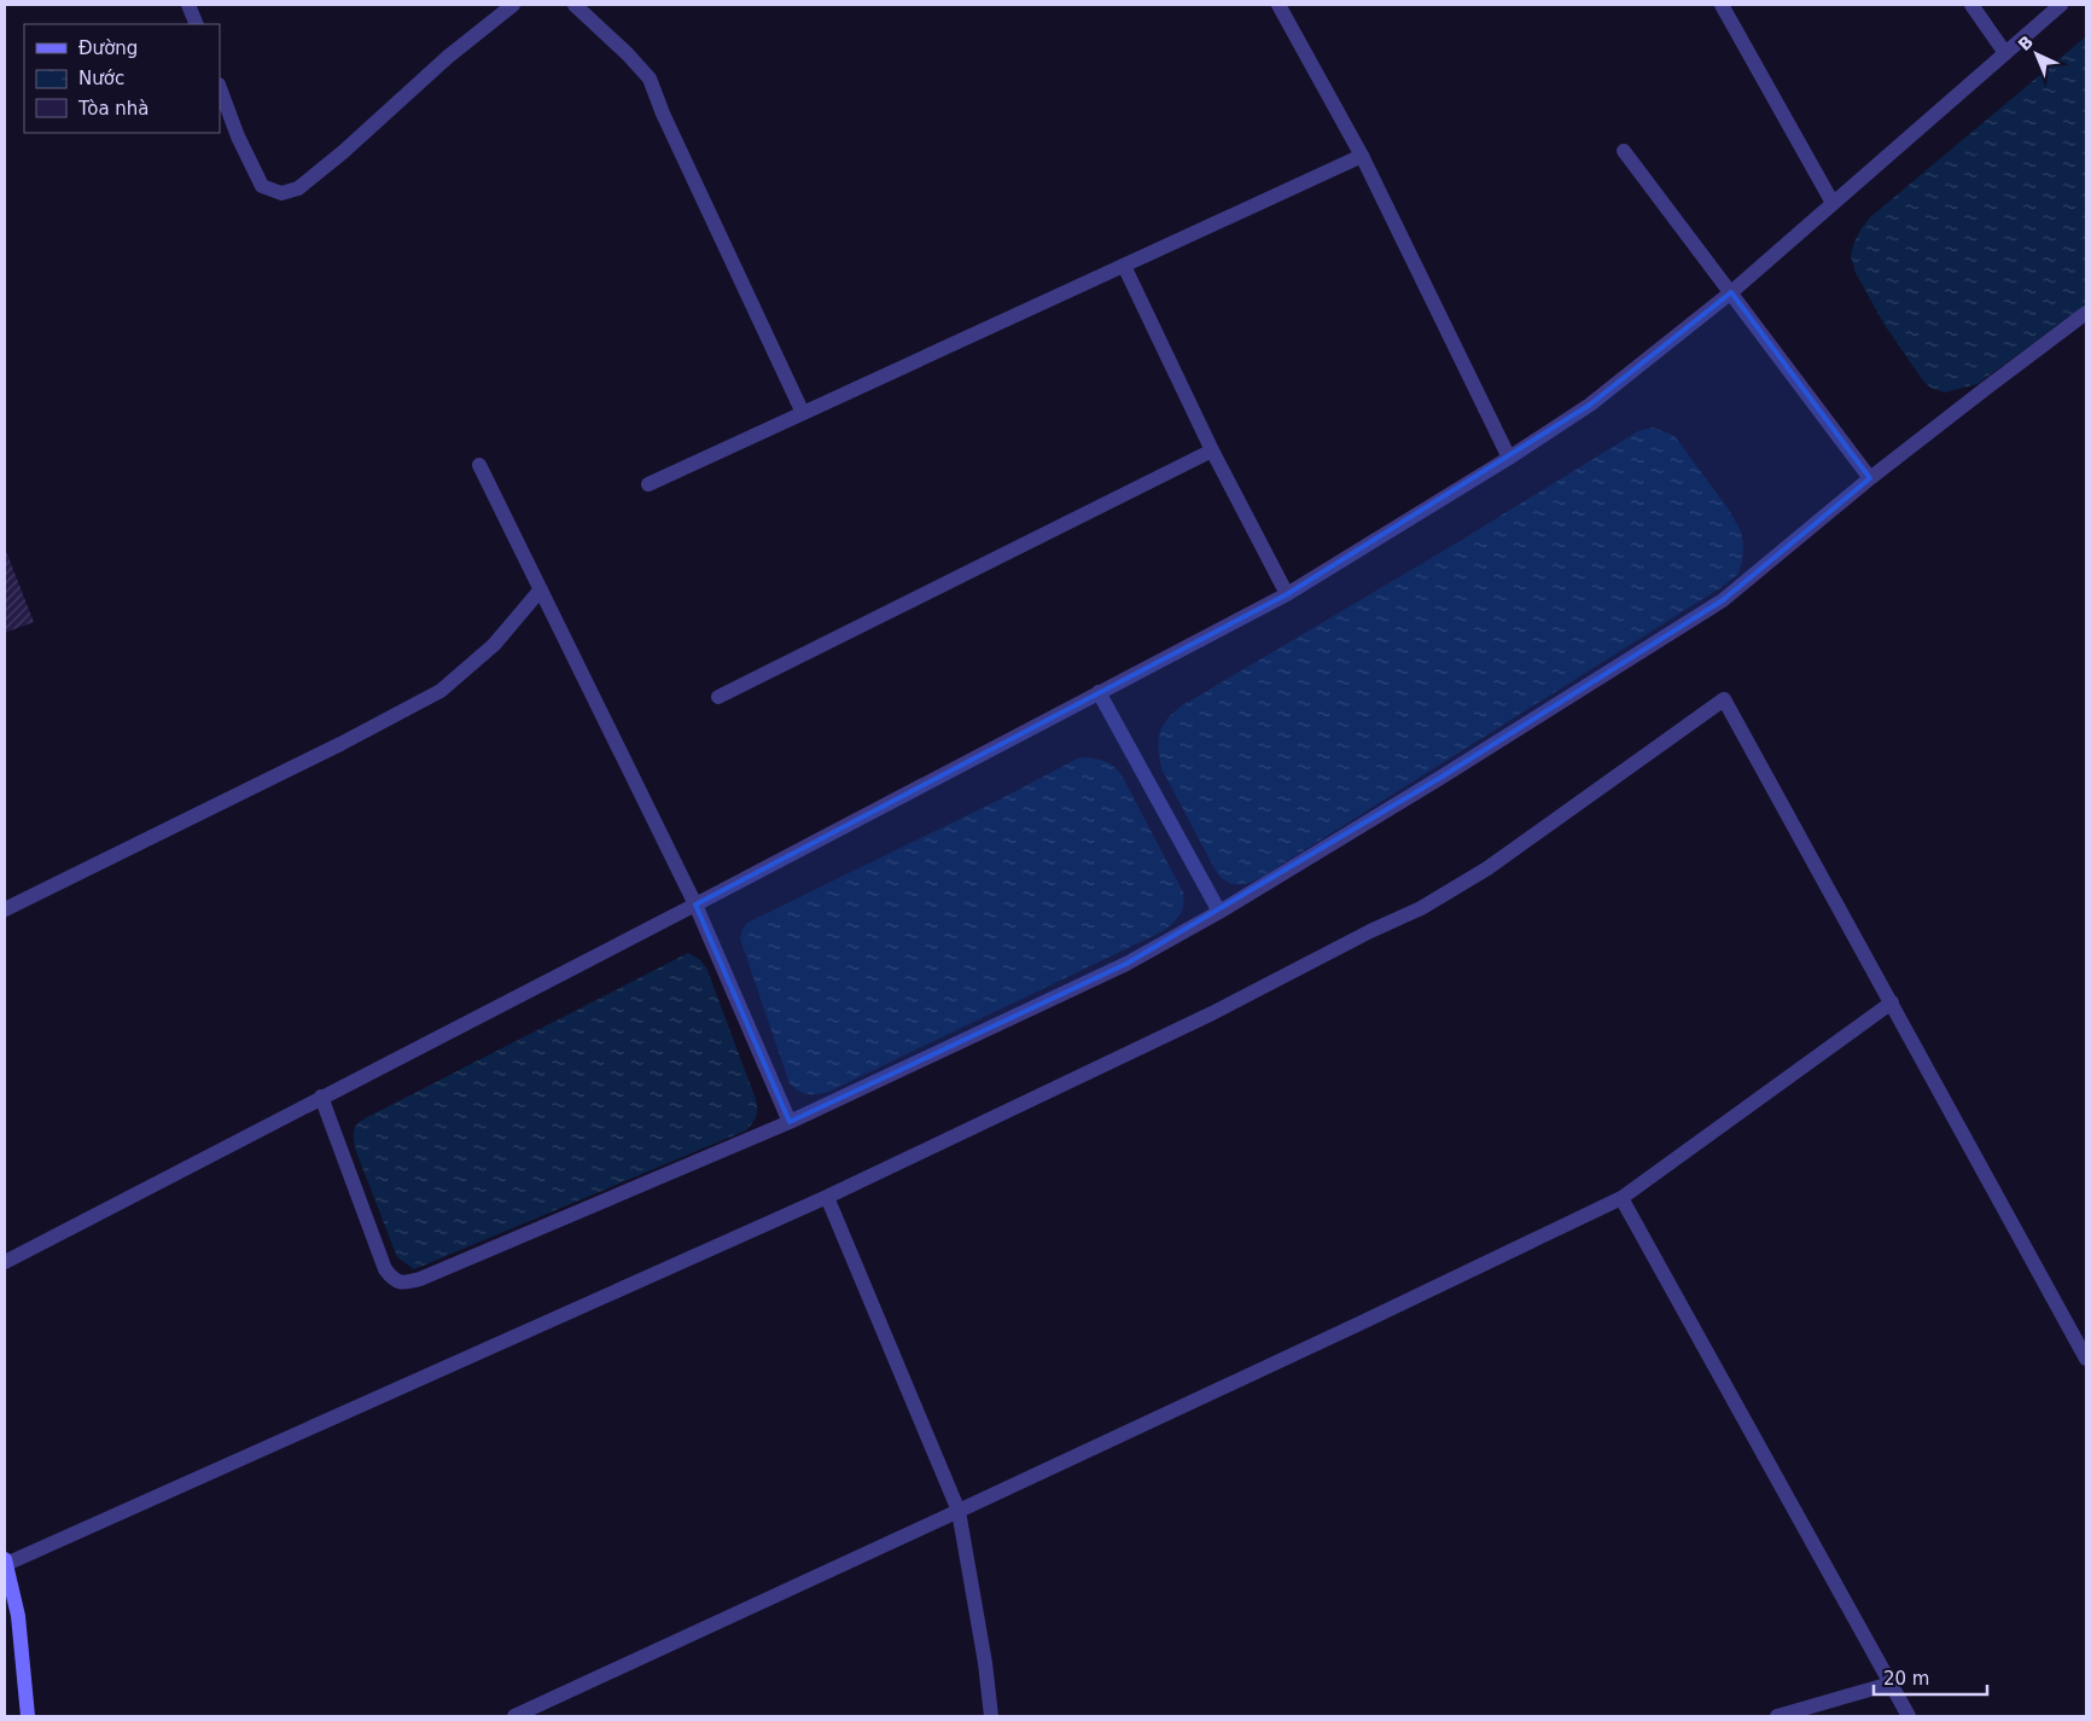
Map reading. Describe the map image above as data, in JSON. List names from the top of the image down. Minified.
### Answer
{"legend":["Đường","Nước","Tòa nhà"],"scale_bar":"20 m","north":"top left"}
